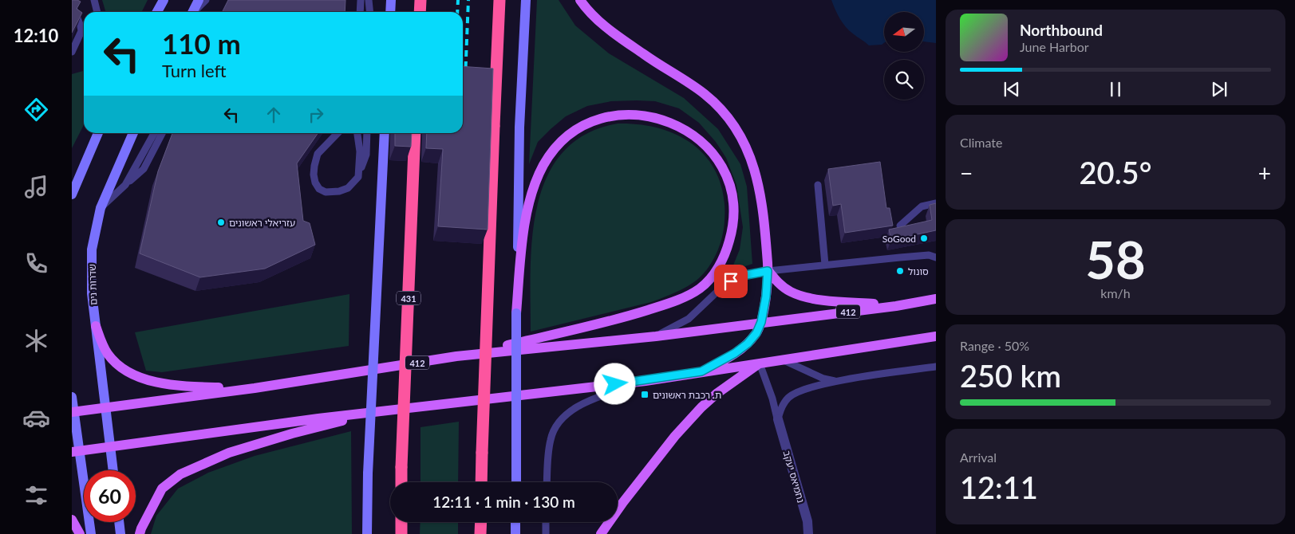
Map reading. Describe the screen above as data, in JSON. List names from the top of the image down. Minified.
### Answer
{"streets":{"highway":["431"],"main road":["שדרות נים","412"],"street":["נחמיאס יעקב"]},"crossings":[["שדרות נים","412"]],"places":{"other":["עזריאלי ראשונים","SoGood","סונול"],"transit":["ת. רכבת ראשונים"]},"north":"left","page":{"tabs":"12:10","turn":["110 m","Turn left"],"song":["Northbound","June Harbor"],"tile":["Climate",["58","km/h"],["Range · 50%","250 km"],["Arrival","12:11"]],"heat":["−","20.5°","+"],"limit":"60","trip":"12:11 · 1 min · 130 m"}}
